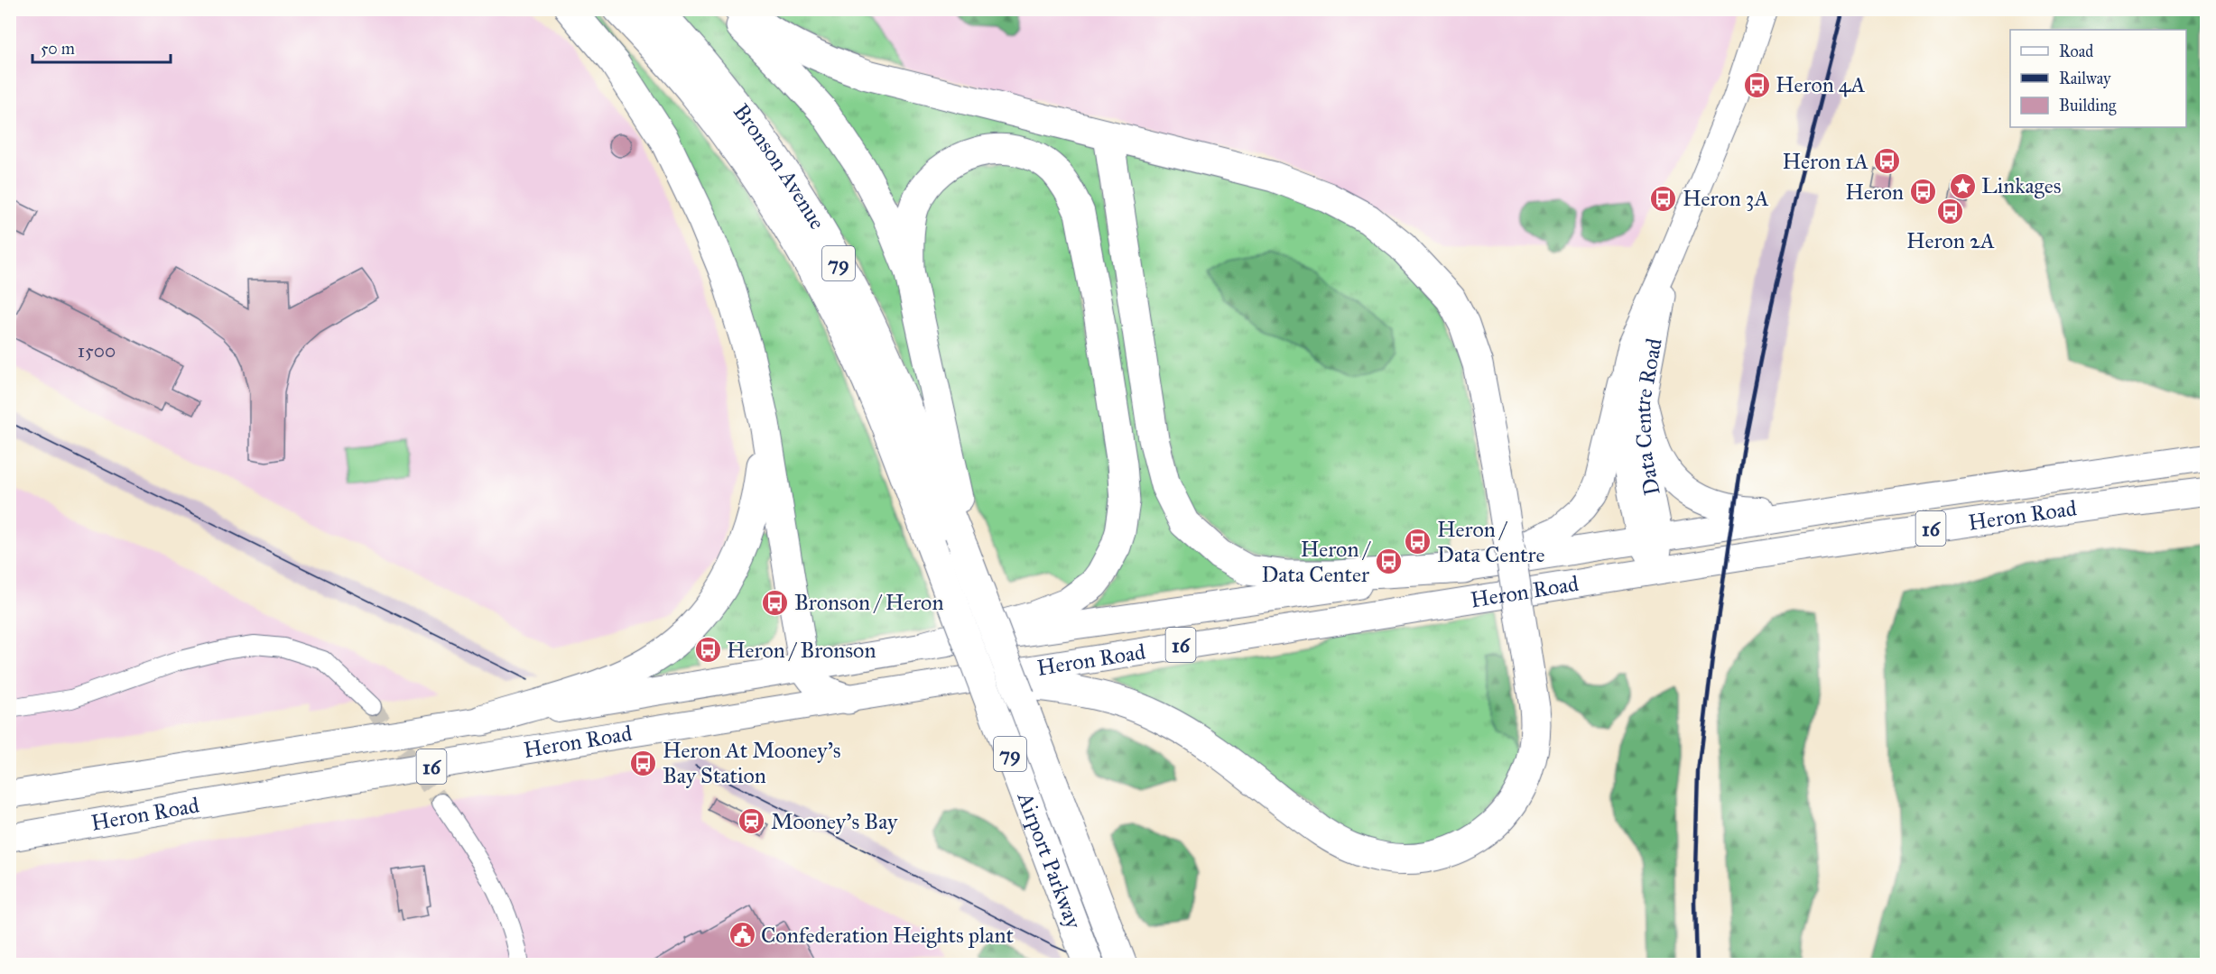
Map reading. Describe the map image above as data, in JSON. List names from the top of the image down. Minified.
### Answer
{"streets":{"highway":["Bronson Avenue","79","Airport Parkway"],"main road":["Data Centre Road","Heron Road","16"]},"crossings":[["Bronson Avenue","Airport Parkway"],["Data Centre Road","Heron Road"]],"places":{"bus stop":["Heron 4A","Heron 1A","Heron","Heron 3A","Heron 2A","Heron / Data Centre","Heron / Data Center","Bronson / Heron","Heron / Bronson","Heron At Mooney's Bay Station"],"place":["Linkages"],"station":["Mooney's Bay"],"public building":["Confederation Heights plant"]},"house_numbers":["1500"],"legend":["Road","Railway","Building"],"scale_bar":"50 m"}
